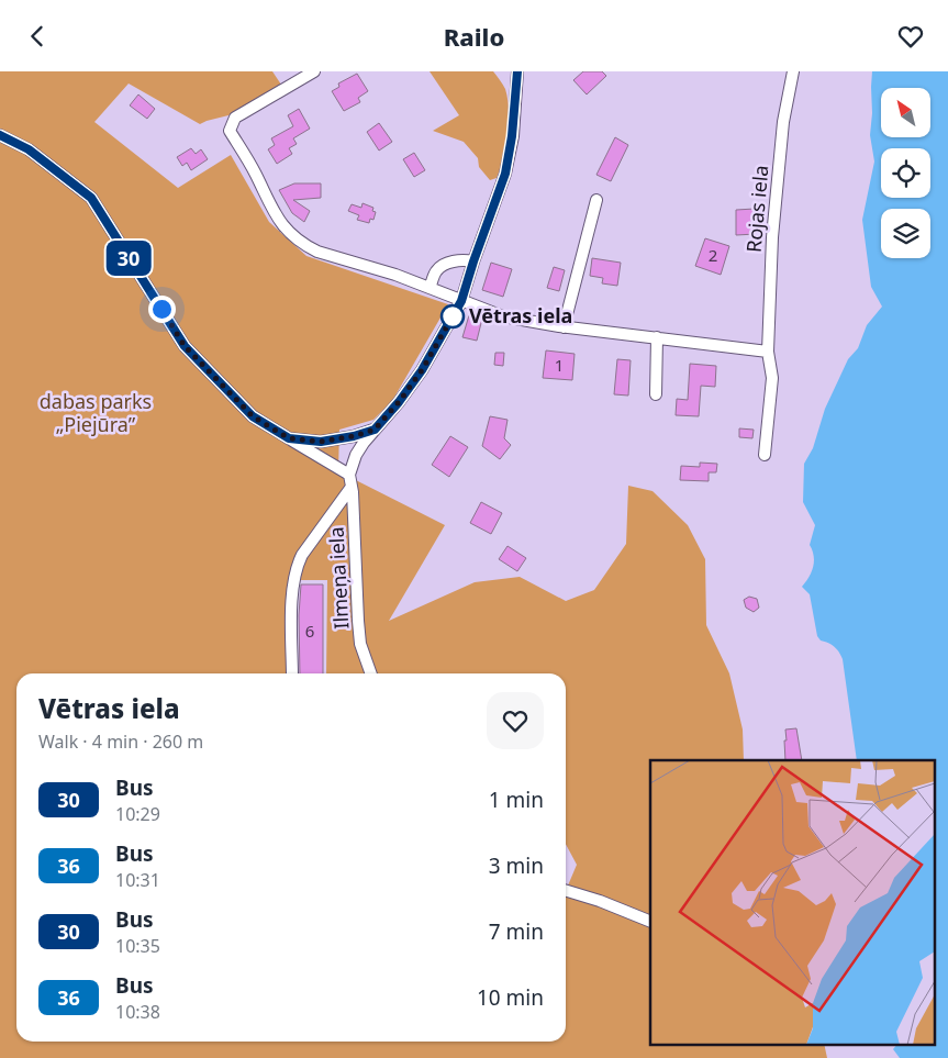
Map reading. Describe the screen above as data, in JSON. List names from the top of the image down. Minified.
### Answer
{"streets":{"street":["Rojas iela","Ilmeņa iela"]},"parks":["dabas parks „Piejūra”"],"places":["Vētras iela"],"lines":["bus line 30"],"house_numbers":["2","1","6"],"north":"top left","page":{"header":"Railo","on_map":"30","heading":["Vētras iela","Walk · 4 min · 260 m"],"list":[{"mark":"30","name":"Bus","note":"10:29","value":"1 min"},{"mark":"36","name":"Bus","note":"10:31","value":"3 min"},{"mark":"30","name":"Bus","note":"10:35","value":"7 min"},{"mark":"36","name":"Bus","note":"10:38","value":"10 min"}]}}
